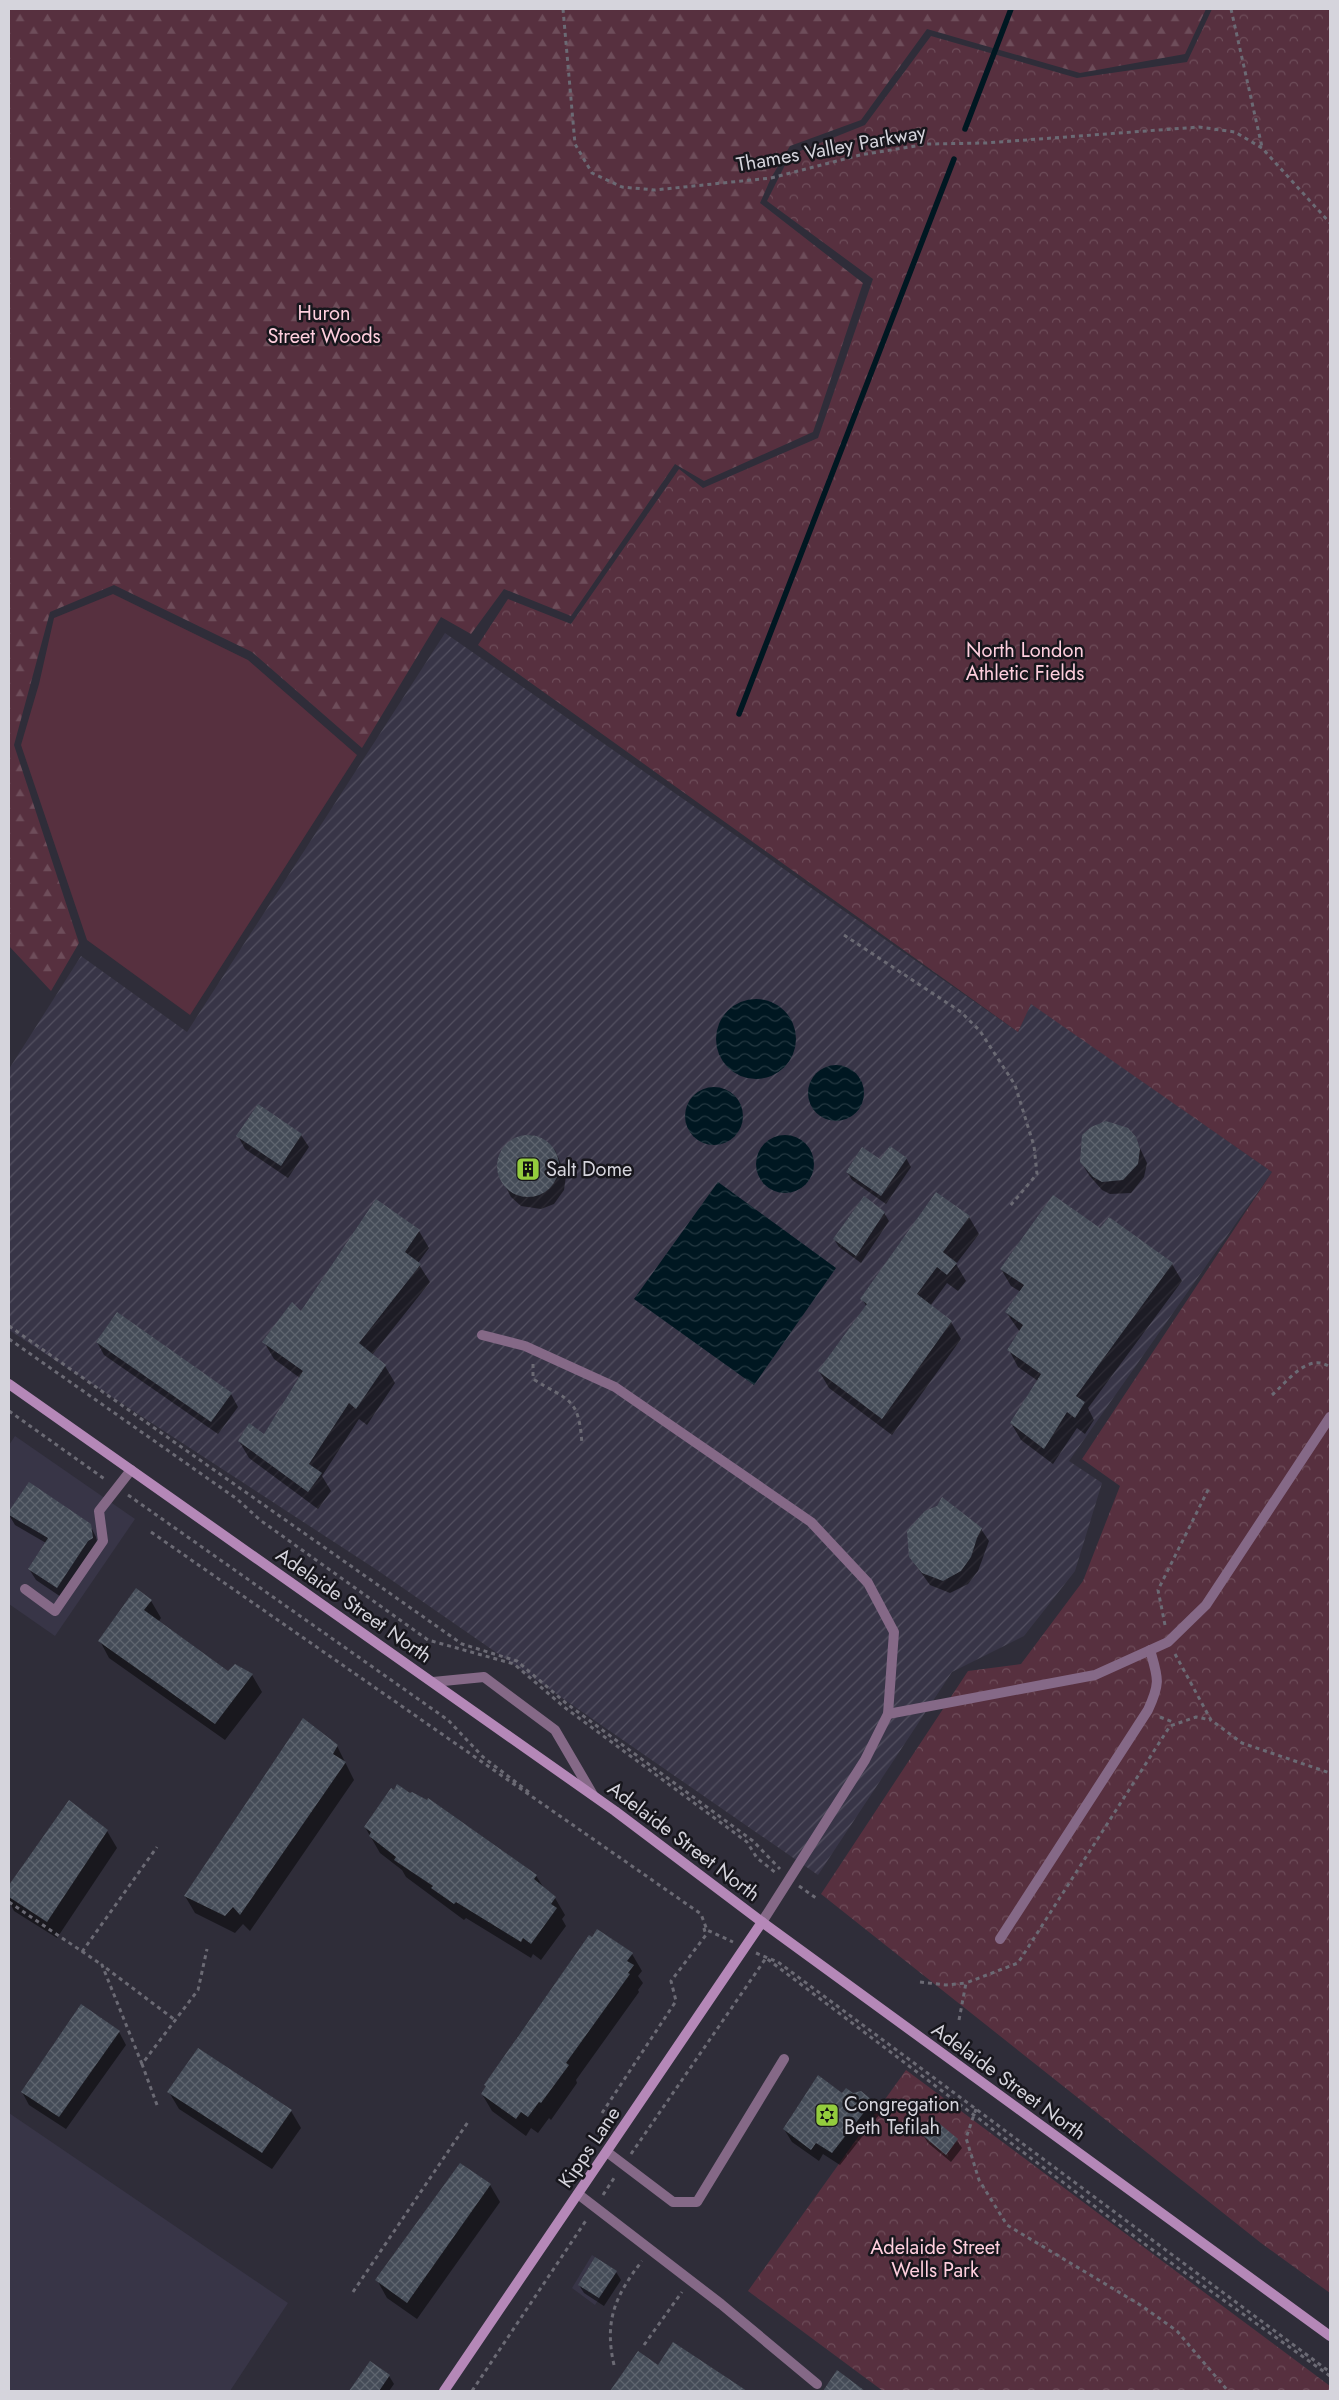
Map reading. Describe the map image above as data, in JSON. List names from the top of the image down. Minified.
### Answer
{"streets":{"main road":["Adelaide Street North","Kipps Lane"],"path":["Thames Valley Parkway"]},"crossings":[["Adelaide Street North","Kipps Lane"]],"parks":["Huron Street Woods","North London Athletic Fields","Adelaide Street Wells Park"],"places":{"building":["Salt Dome"],"synagogue":["Congregation Beth Tefilah"]}}
